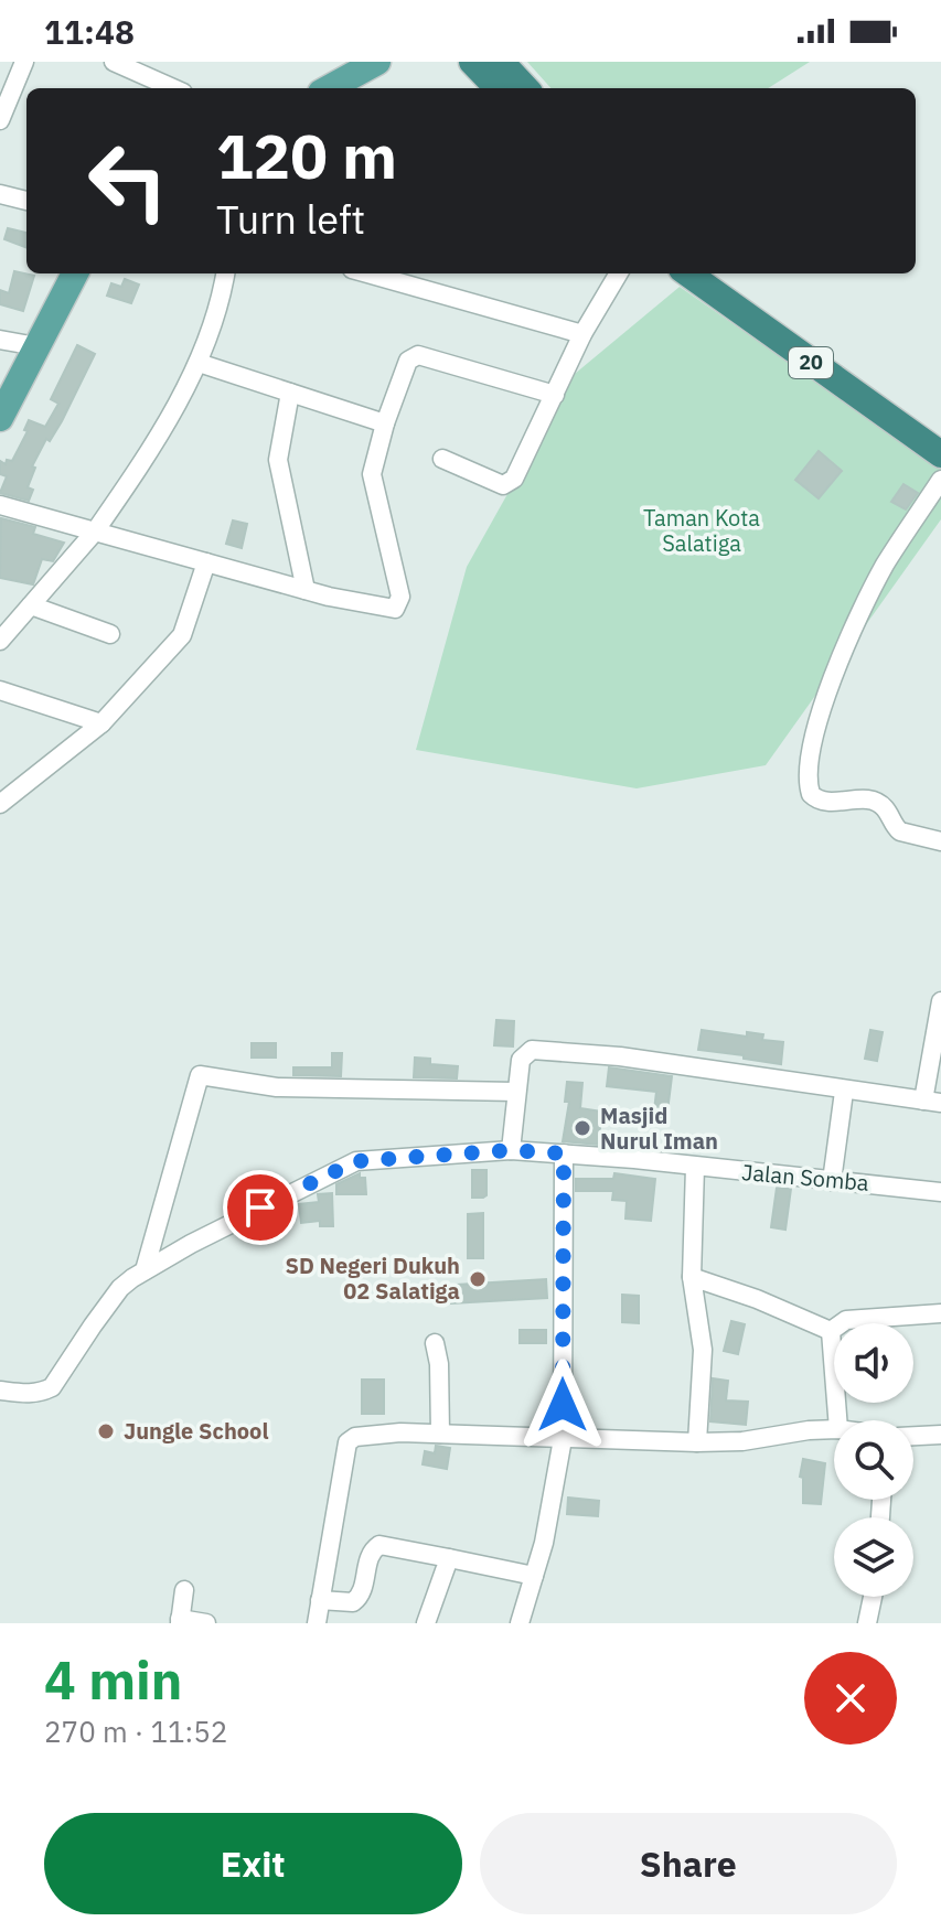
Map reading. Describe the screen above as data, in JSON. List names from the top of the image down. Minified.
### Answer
{"streets":{"highway":["20"],"street":["Jalan Somba"]},"parks":["Taman Kota Salatiga"],"places":["Masjid Nurul Iman","SD Negeri Dukuh 02 Salatiga","Jungle School"],"page":{"status":"11:48","turn":["120 m","Turn left"],"heading":["4 min","270 m · 11:52"],"buttons":["Exit","Share"]}}
